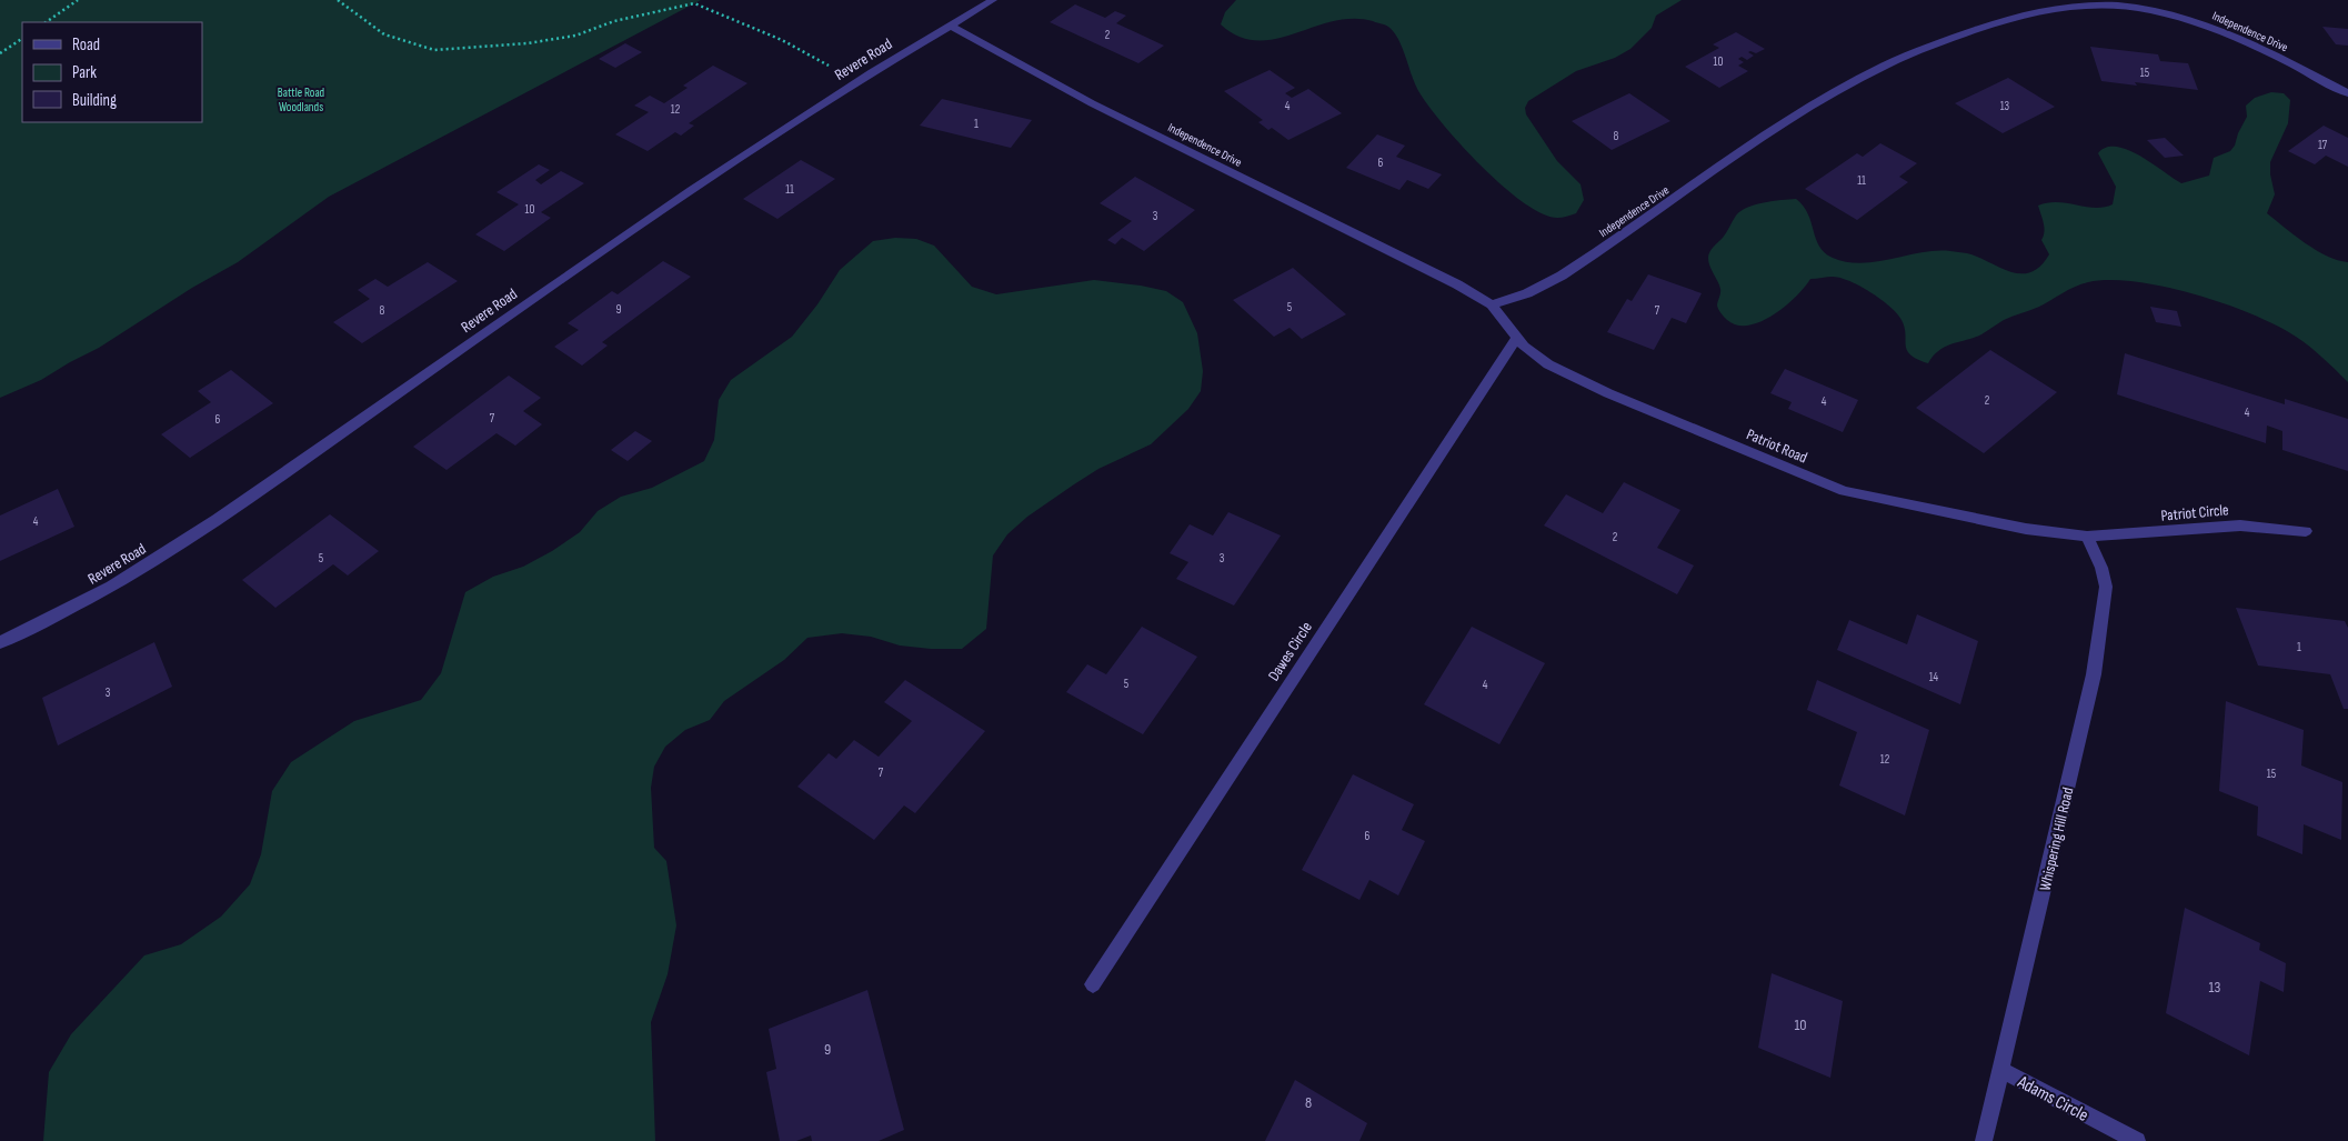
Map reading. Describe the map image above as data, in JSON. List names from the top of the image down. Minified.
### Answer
{"streets":{"street":["Independence Drive","Revere Road","Patriot Road","Patriot Circle","Dawes Circle","Whispering Hill Road","Adams Circle"]},"crossings":[["Independence Drive","Revere Road"],["Independence Drive","Patriot Road"],["Patriot Road","Patriot Circle"],["Patriot Road","Dawes Circle"],["Patriot Road","Whispering Hill Road"],["Patriot Circle","Whispering Hill Road"],["Whispering Hill Road","Adams Circle"]],"parks":["Battle Road Woodlands"],"house_numbers":["2","10","15","4","13","12","1","8","17","6","11","11","10","3","5","9","8","7","2","4","4","7","6","4","2","5","3","1","14","5","4","3","12","7","15","6","13","10","9","8"],"legend":["Road","Park","Building"]}
